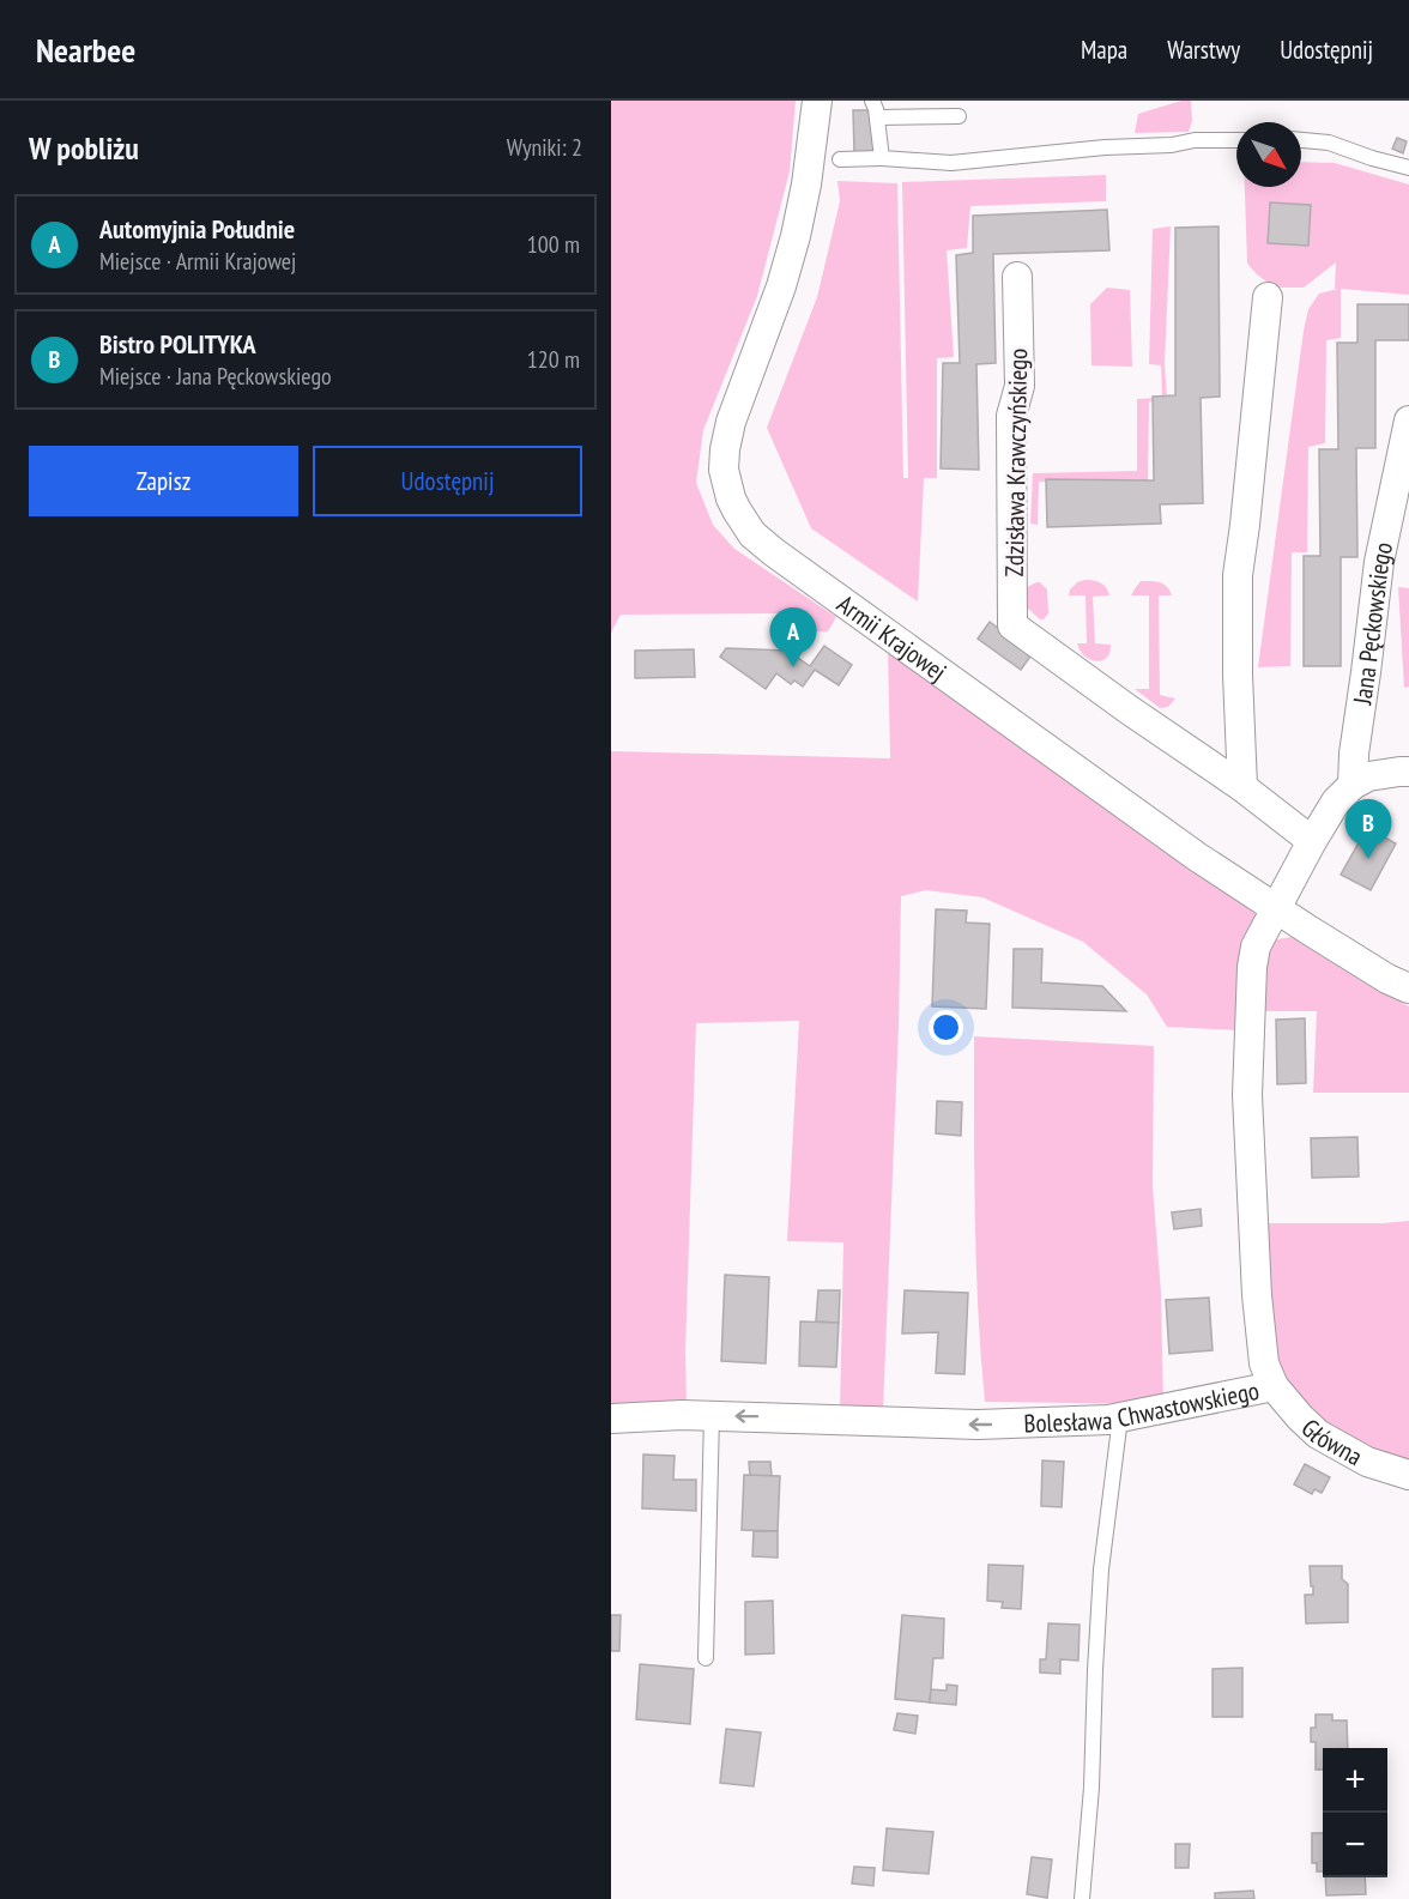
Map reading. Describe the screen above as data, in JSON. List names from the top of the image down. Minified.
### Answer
{"streets":{"street":["Zdzisława Krawczyńskiego","Jana Pęckowskiego","Armii Krajowej","Bolesława Chwastowskiego","Główna"]},"crossings":[["Armii Krajowej","Bolesława Chwastowskiego"],["Bolesława Chwastowskiego","Główna"]],"one_way":["Bolesława Chwastowskiego"],"north":"bottom right","page":{"header":"Nearbee","nav":["Mapa","Warstwy","Udostępnij"],"heading":["W pobliżu","Wyniki: 2"],"list":[{"mark":"A","name":"Automyjnia Południe","note":"Miejsce · Armii Krajowej","value":"100 m"},{"mark":"B","name":"Bistro POLITYKA","note":"Miejsce · Jana Pęckowskiego","value":"120 m"}],"buttons":["Zapisz","Udostępnij"],"pins":["A","B"],"map_buttons":["+","−"]}}
